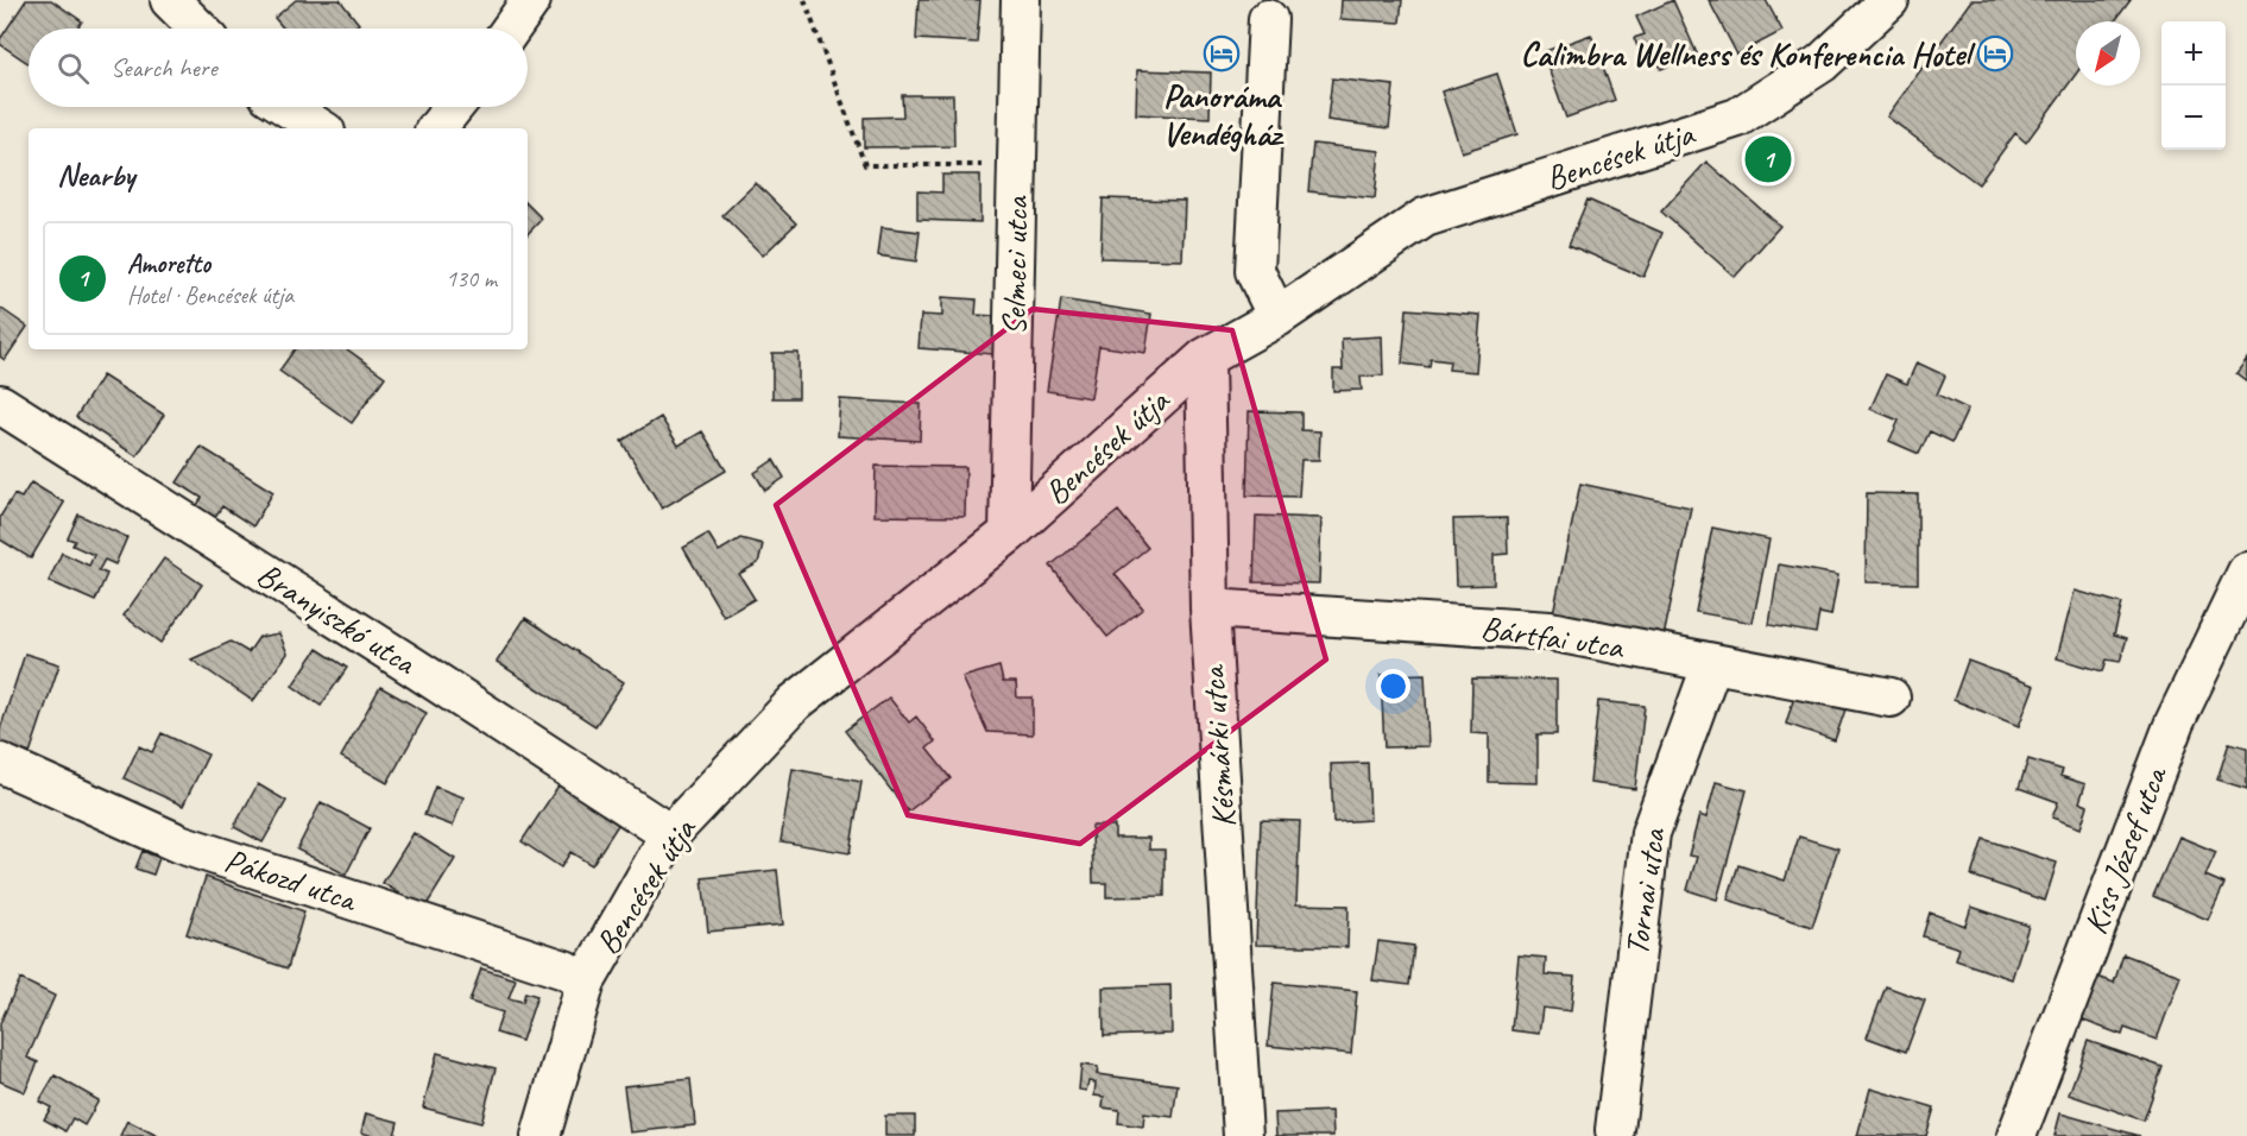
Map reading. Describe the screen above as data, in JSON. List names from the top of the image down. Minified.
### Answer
{"streets":{"street":["Bencések útja","Selmeci utca","Branyiszkó utca","Bártfai utca","Késmárki utca","Kiss József utca","Pákozd utca","Tornai utca"]},"crossings":[["Bencések útja","Selmeci utca"],["Bencések útja","Branyiszkó utca"],["Bencések útja","Késmárki utca"],["Bencések útja","Pákozd utca"],["Bártfai utca","Késmárki utca"],["Bártfai utca","Tornai utca"]],"places":{"hotel":["Panoráma Vendégház","Calimbra Wellness és Konferencia Hotel"]},"north":"bottom left","page":{"map_buttons":["+","−"],"search":"Search here","heading":"Nearby","pins":"1","list":[{"mark":"1","name":"Amoretto","note":"Hotel · Bencések útja","value":"130 m"}]}}
